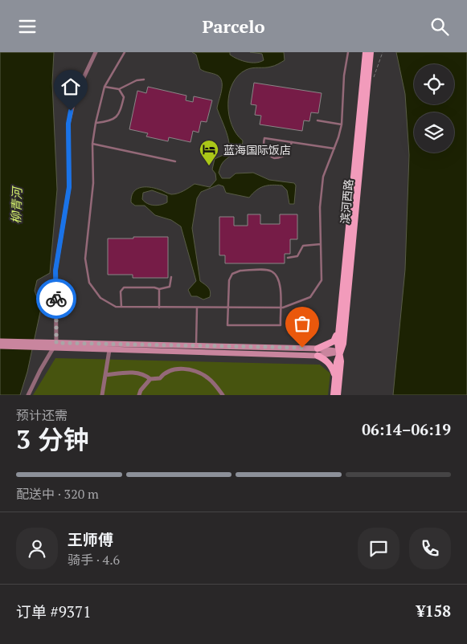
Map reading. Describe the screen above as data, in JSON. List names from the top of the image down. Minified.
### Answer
{"streets":{"main road":["滨河西路"]},"water":["柳青河"],"places":{"hotel":["蓝海国际饭店"]},"page":{"header":"Parcelo","heading":["3 分钟","预计还需","06:14–06:19"],"panel":["王师傅","骑手 · 4.6","订单 #9371","¥158"],"bar":"配送中 · 320 m"}}
